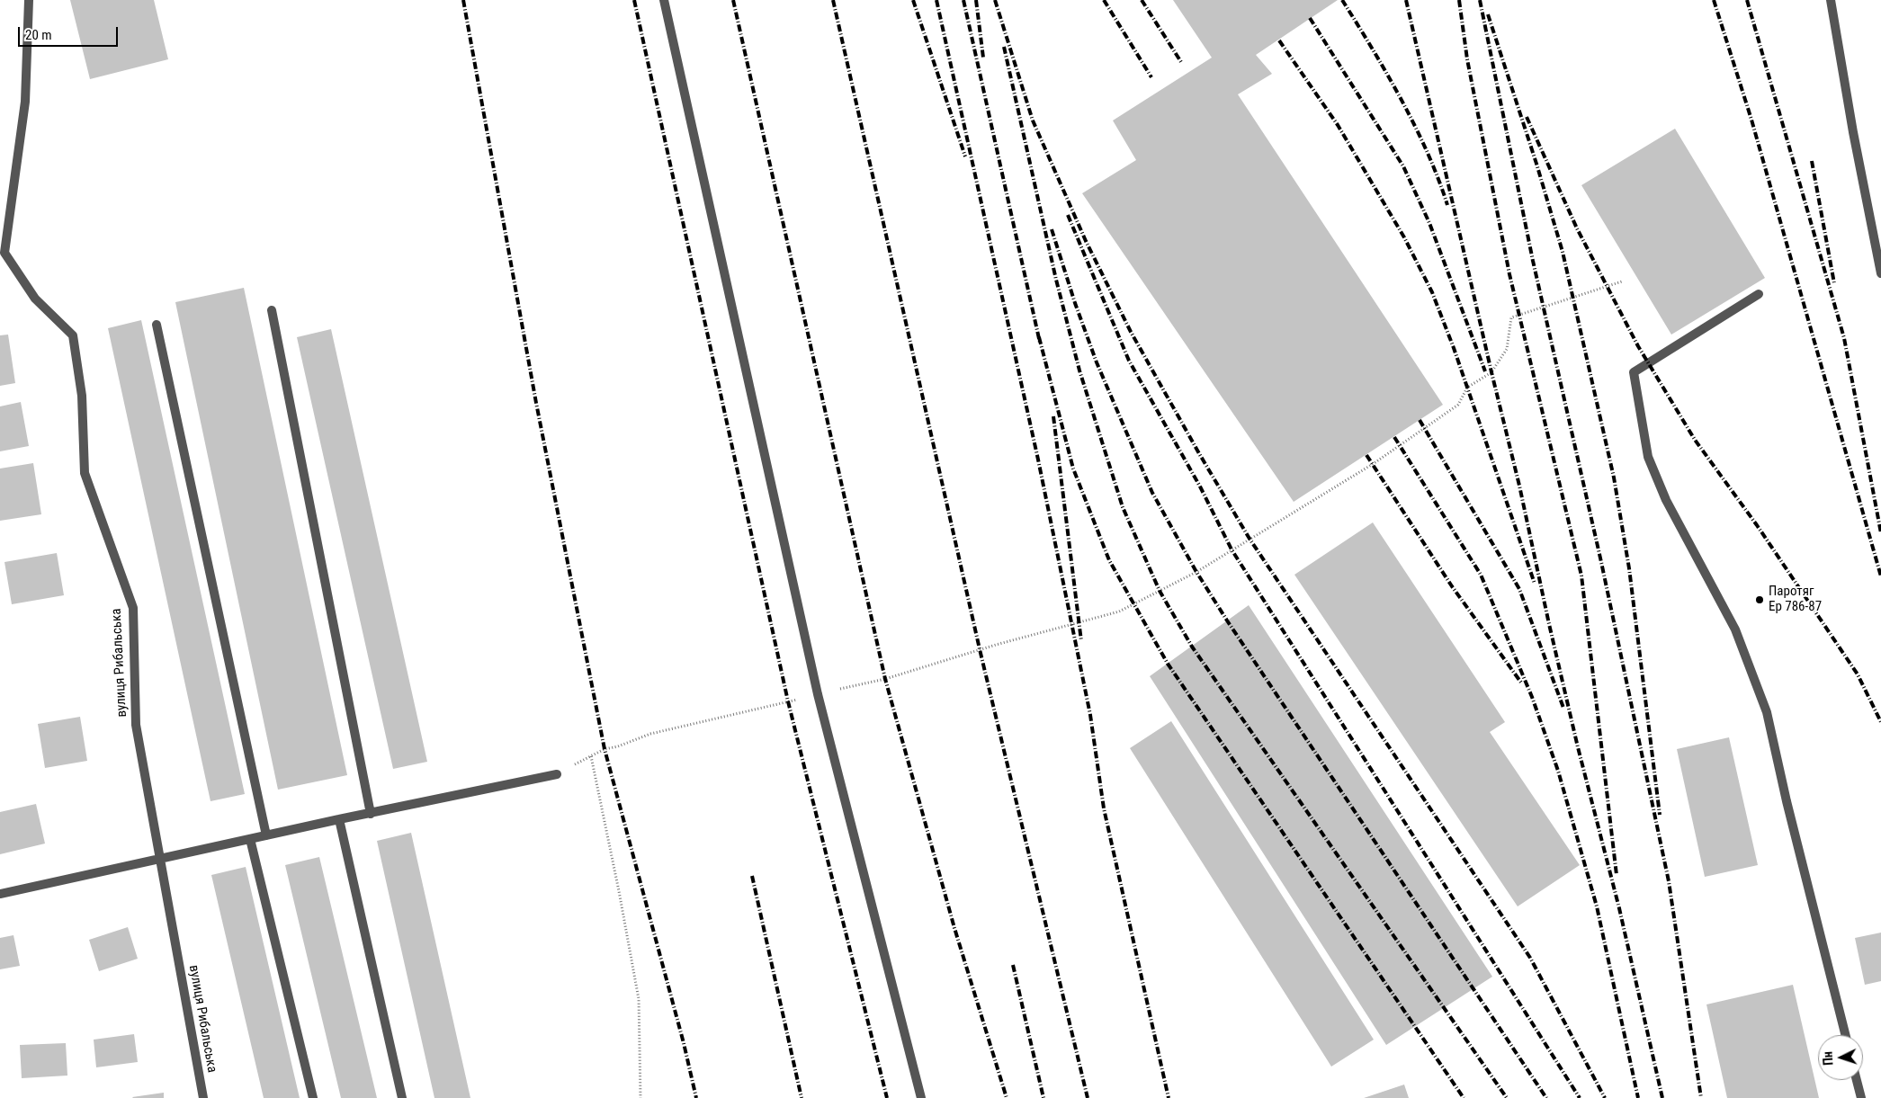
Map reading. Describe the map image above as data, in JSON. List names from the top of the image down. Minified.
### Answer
{"streets":{"lane":["вулиця Рибальська"]},"places":["Паротяг Ер 786-87"],"scale_bar":"20 m","north":"left"}
